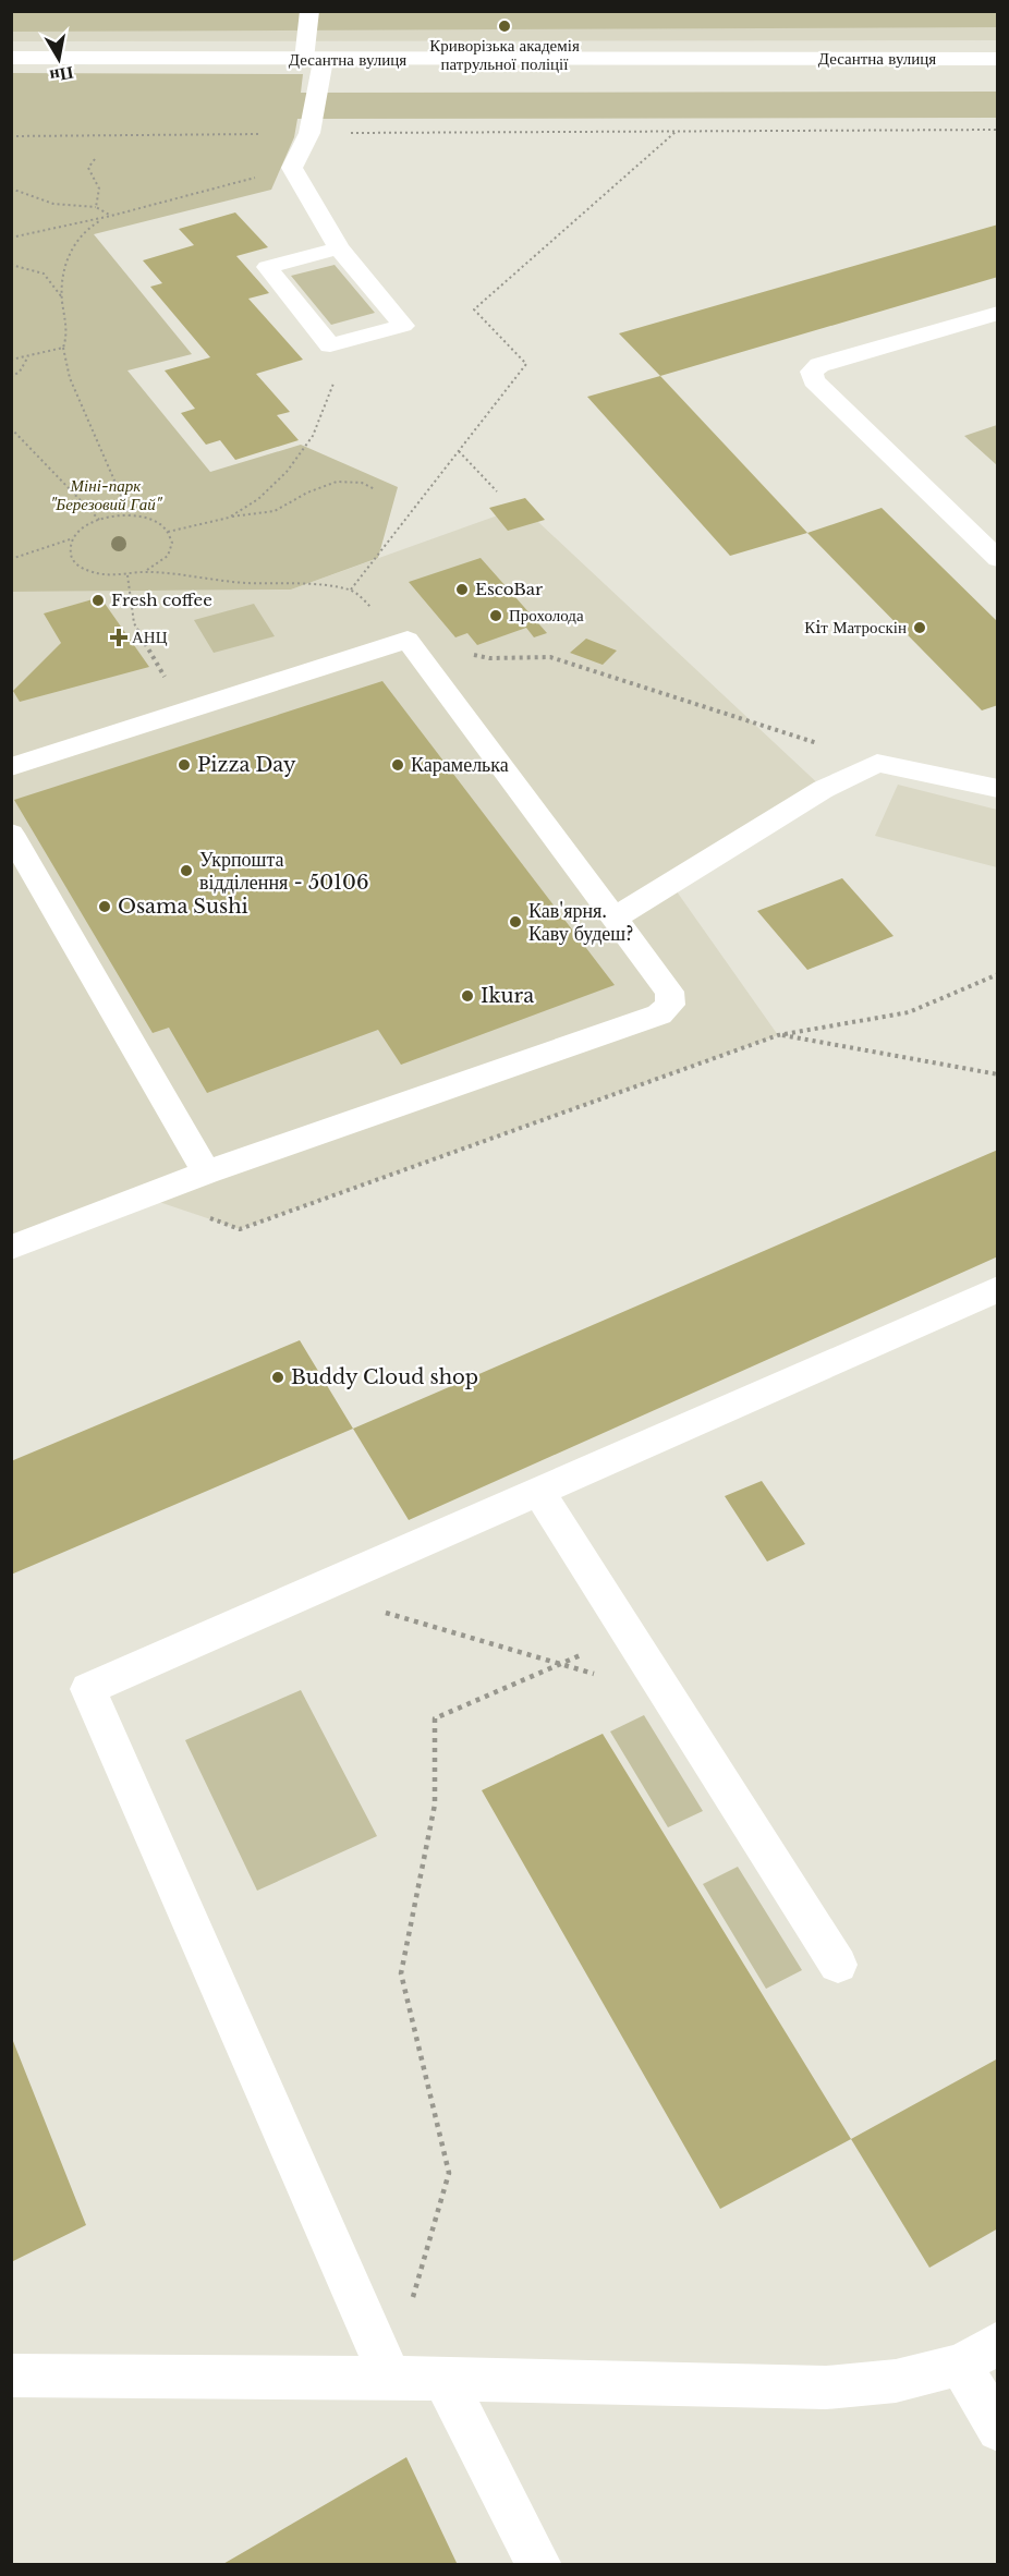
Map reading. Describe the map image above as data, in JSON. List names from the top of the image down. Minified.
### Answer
{"streets":{"main road":["Десантна вулиця"]},"parks":["Міні-парк \"Березовий Гай\""],"places":{"other":["Криворізька академія патрульної поліції","EscoBar","Fresh coffee","Прохолода","Кiт Матроскін","Pizza Day","Карамелька","Укрпошта відділення - 50106","Osama Sushi","Кав'ярня. Каву будеш?","Ikura","Buddy Cloud shop"],"health":["АНЦ"]},"north":"bottom"}
